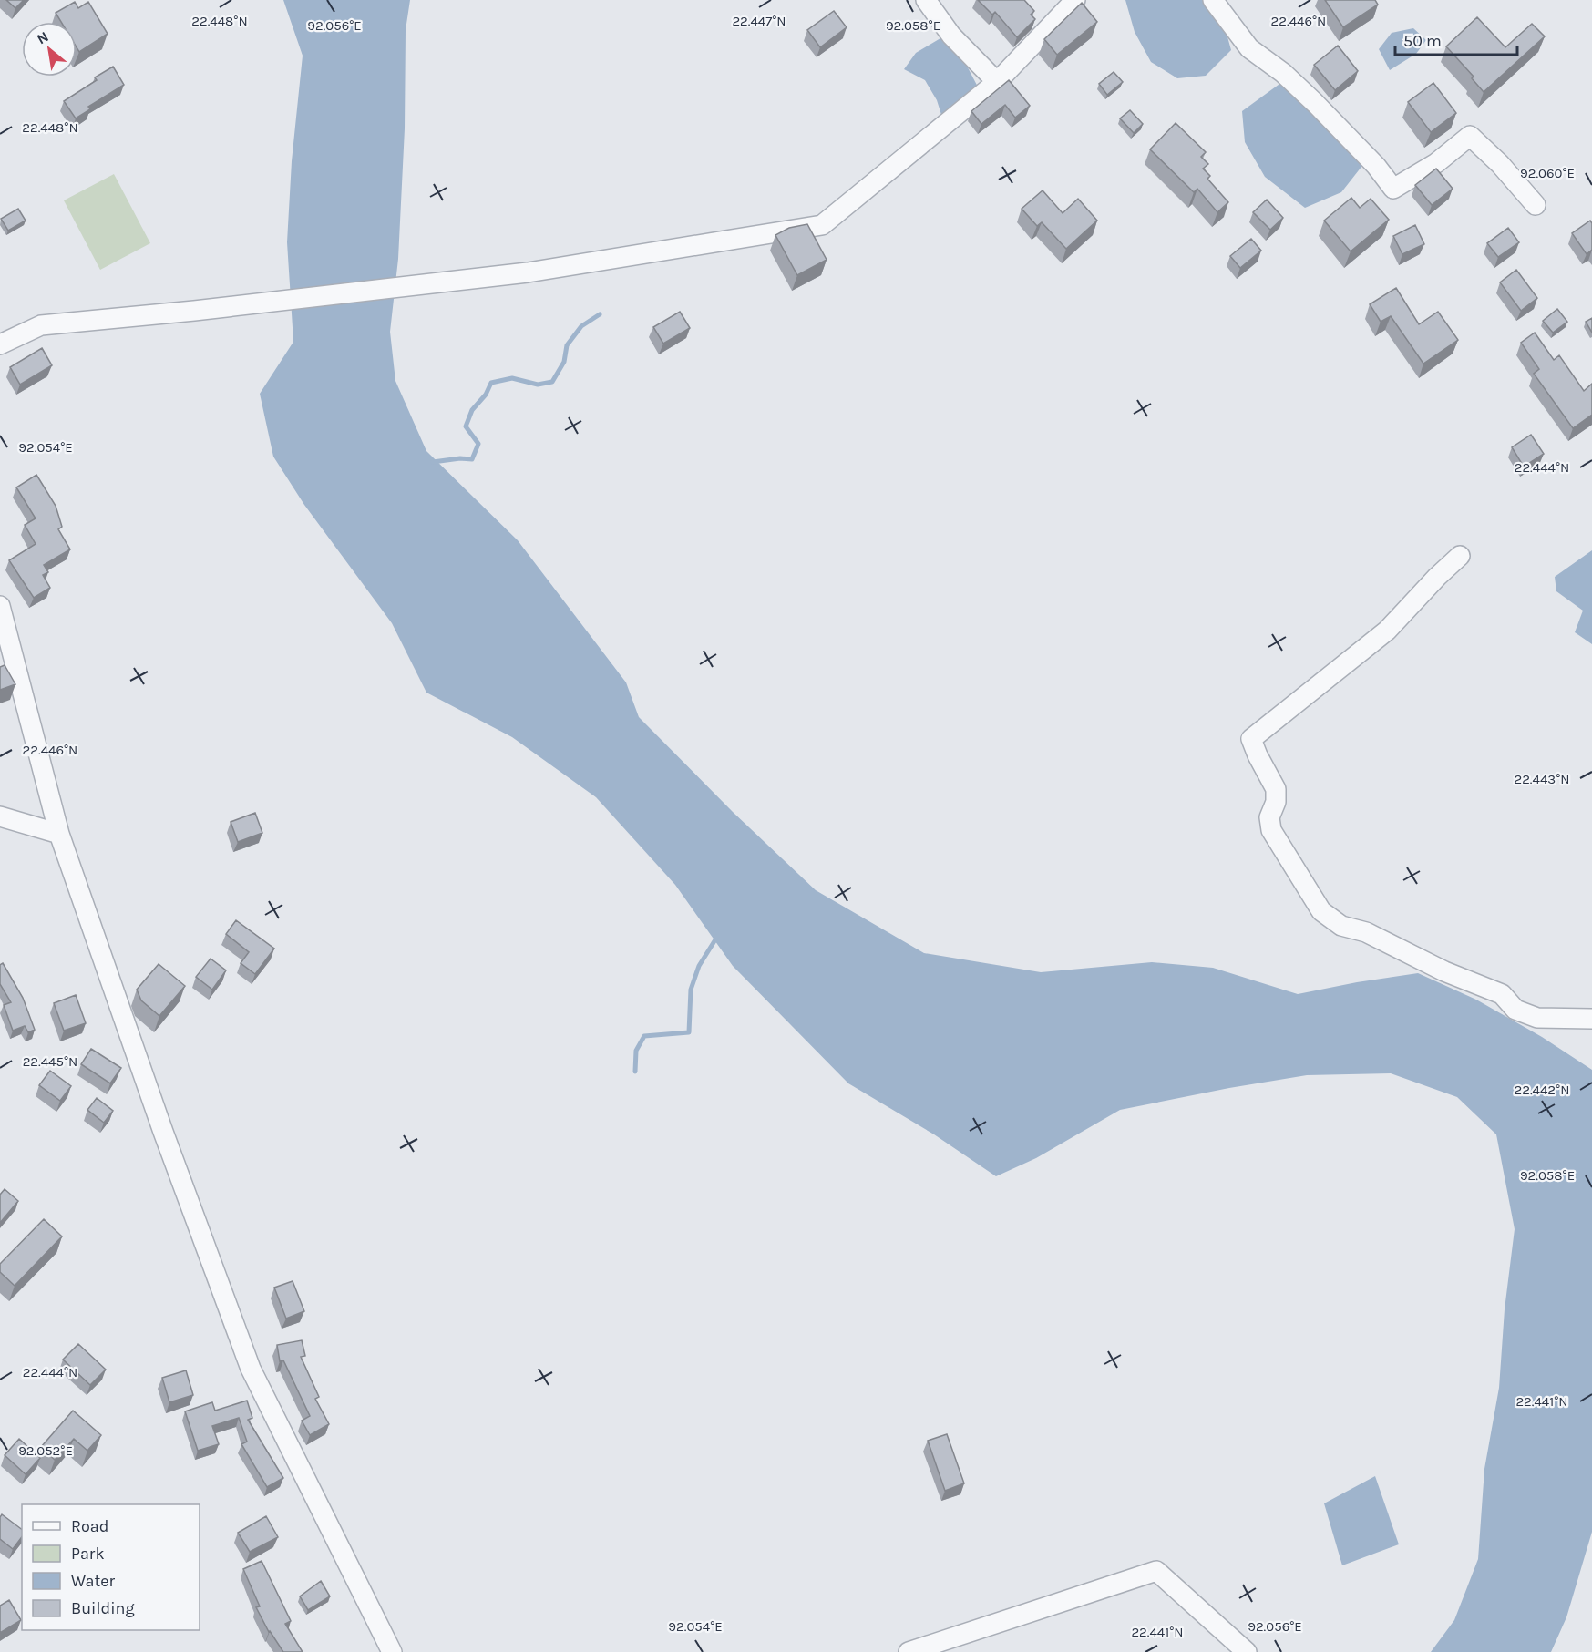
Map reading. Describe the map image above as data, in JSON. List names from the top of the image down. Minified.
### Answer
{"legend":["Road","Park","Water","Building"],"scale_bar":"50 m","north":"top left","coordinates":["22.448°N","22.447°N","22.446°N","92.056°E","92.058°E","92.060°E","92.054°E","22.444°N","22.443°N","22.445°N","22.442°N","22.441°N","92.052°E"]}
